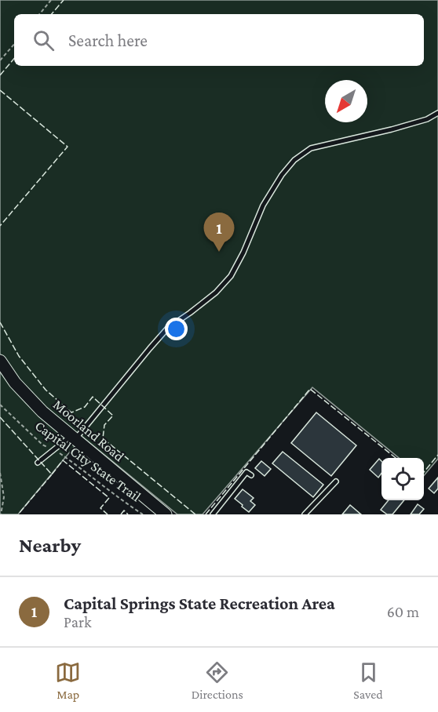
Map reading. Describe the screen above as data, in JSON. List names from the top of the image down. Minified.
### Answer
{"streets":{"street":["Moorland Road"],"path":["Capital City State Trail"]},"north":"bottom left","page":{"search":"Search here","pins":"1","heading":"Nearby","list":[{"mark":"1","name":"Capital Springs State Recreation Area","note":"Park","value":"60 m"}],"nav":["Map","Directions","Saved"]}}
